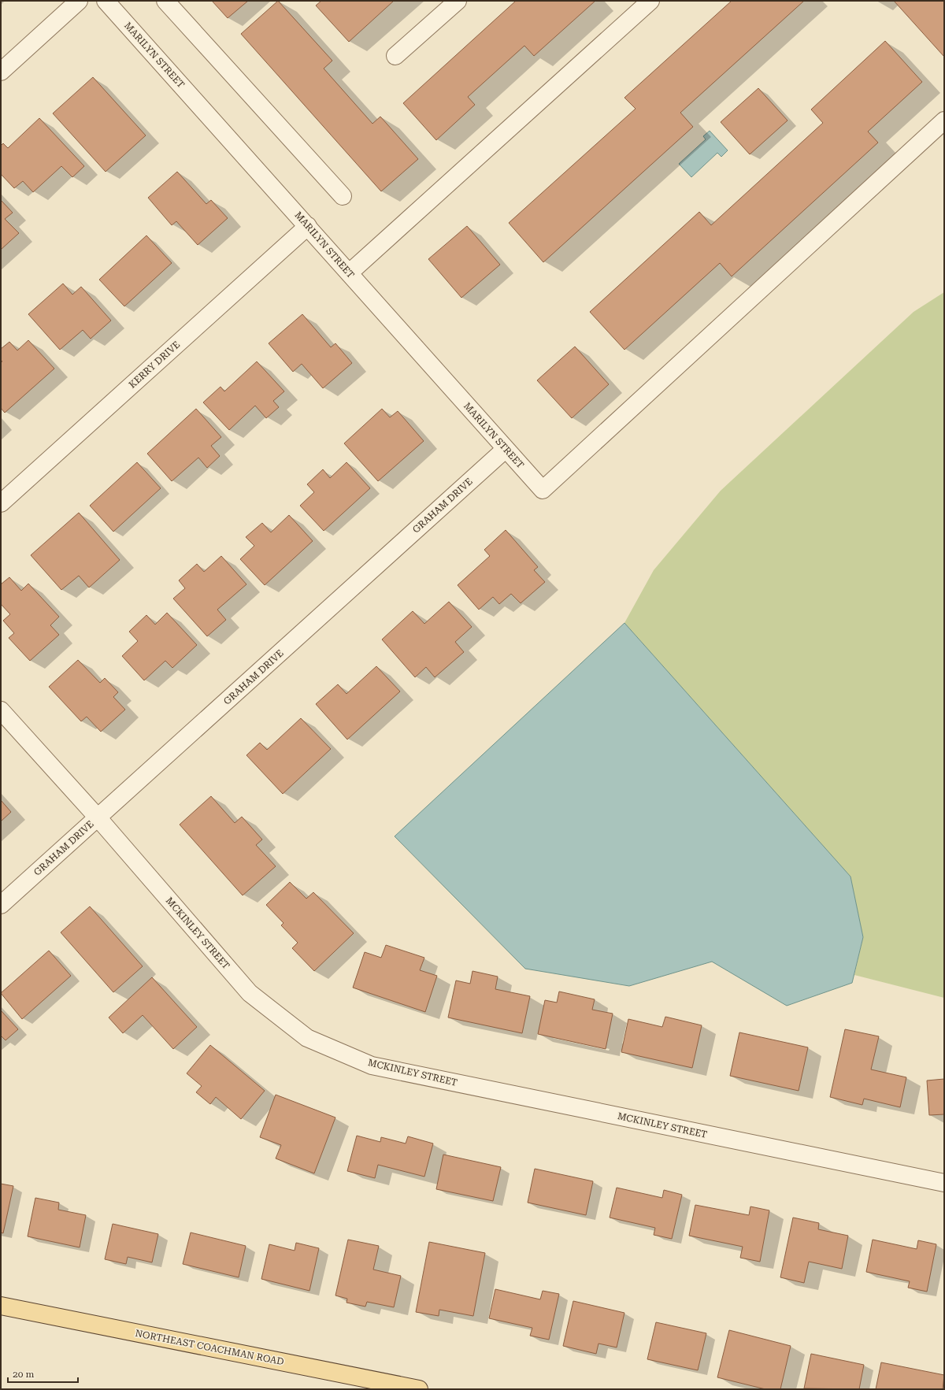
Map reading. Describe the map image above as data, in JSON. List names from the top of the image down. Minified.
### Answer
{"streets":{"main road":["NORTHEAST COACHMAN ROAD"],"street":["MARILYN STREET","KERRY DRIVE","GRAHAM DRIVE","MCKINLEY STREET"]},"crossings":[["MARILYN STREET","KERRY DRIVE"],["MARILYN STREET","GRAHAM DRIVE"],["GRAHAM DRIVE","MCKINLEY STREET"]],"scale_bar":"20 m"}
